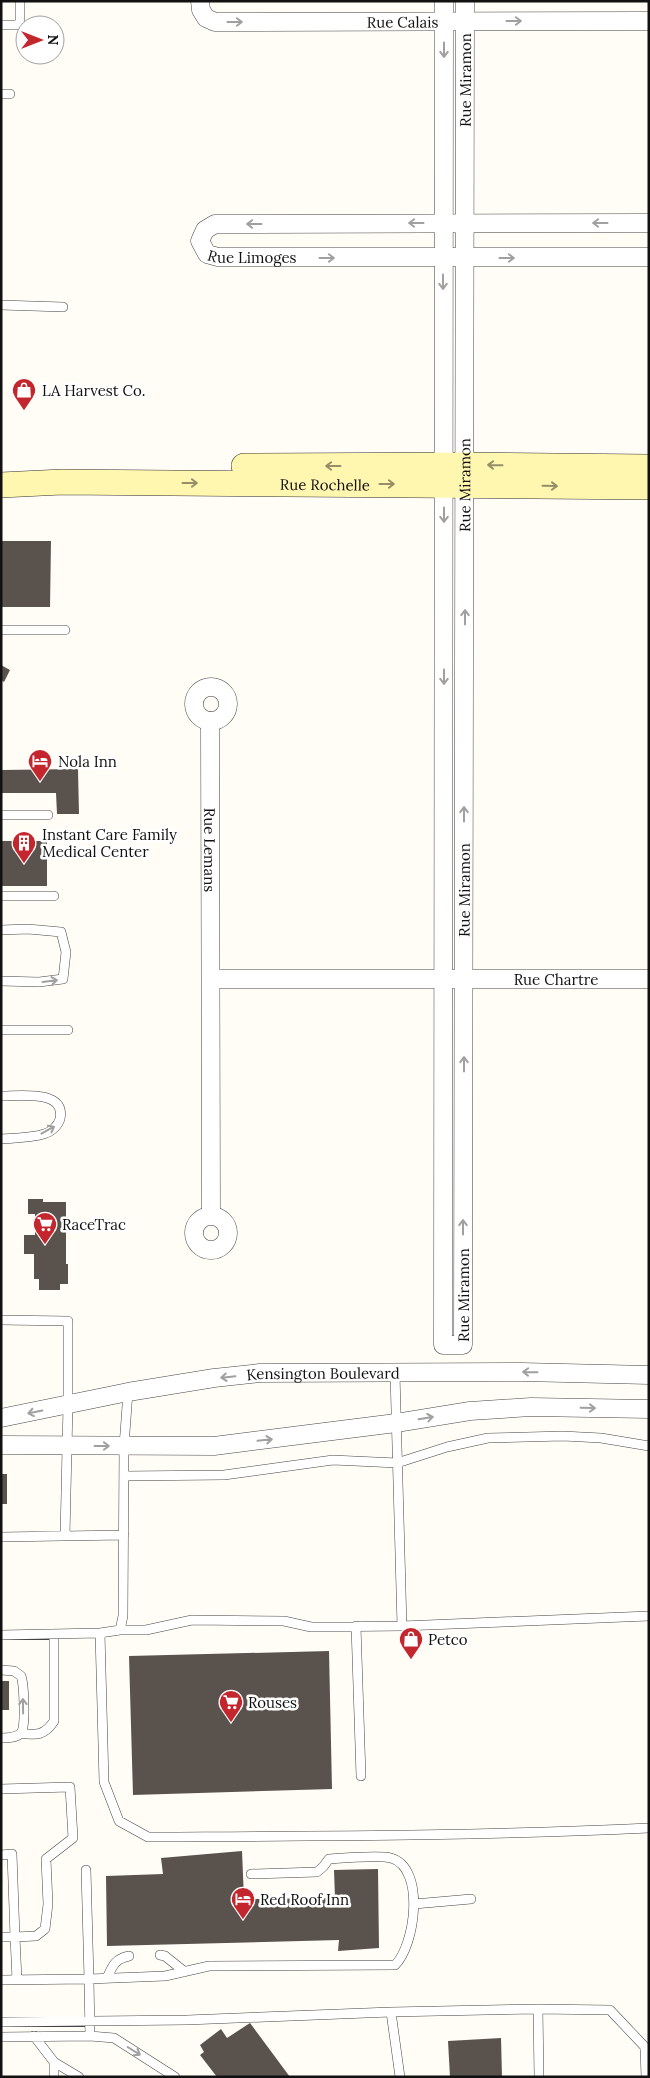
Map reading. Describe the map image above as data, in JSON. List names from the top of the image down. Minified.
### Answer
{"streets":{"street":["Rue Calais","Rue Miramon","Rue Limoges","Rue Rochelle","Rue Lemans","Rue Chartre","Kensington Boulevard"]},"crossings":[["Rue Calais","Rue Miramon"],["Rue Miramon","Rue Limoges"],["Rue Miramon","Rue Rochelle"],["Rue Miramon","Rue Chartre"]],"one_way":["Rue Calais"],"places":{"shop":["LA Harvest Co.","Petco"],"hotel":["Nola Inn","Red Roof Inn"],"building":["Instant Care Family Medical Center"],"supermarket":["RaceTrac","Rouses"]},"north":"right"}
